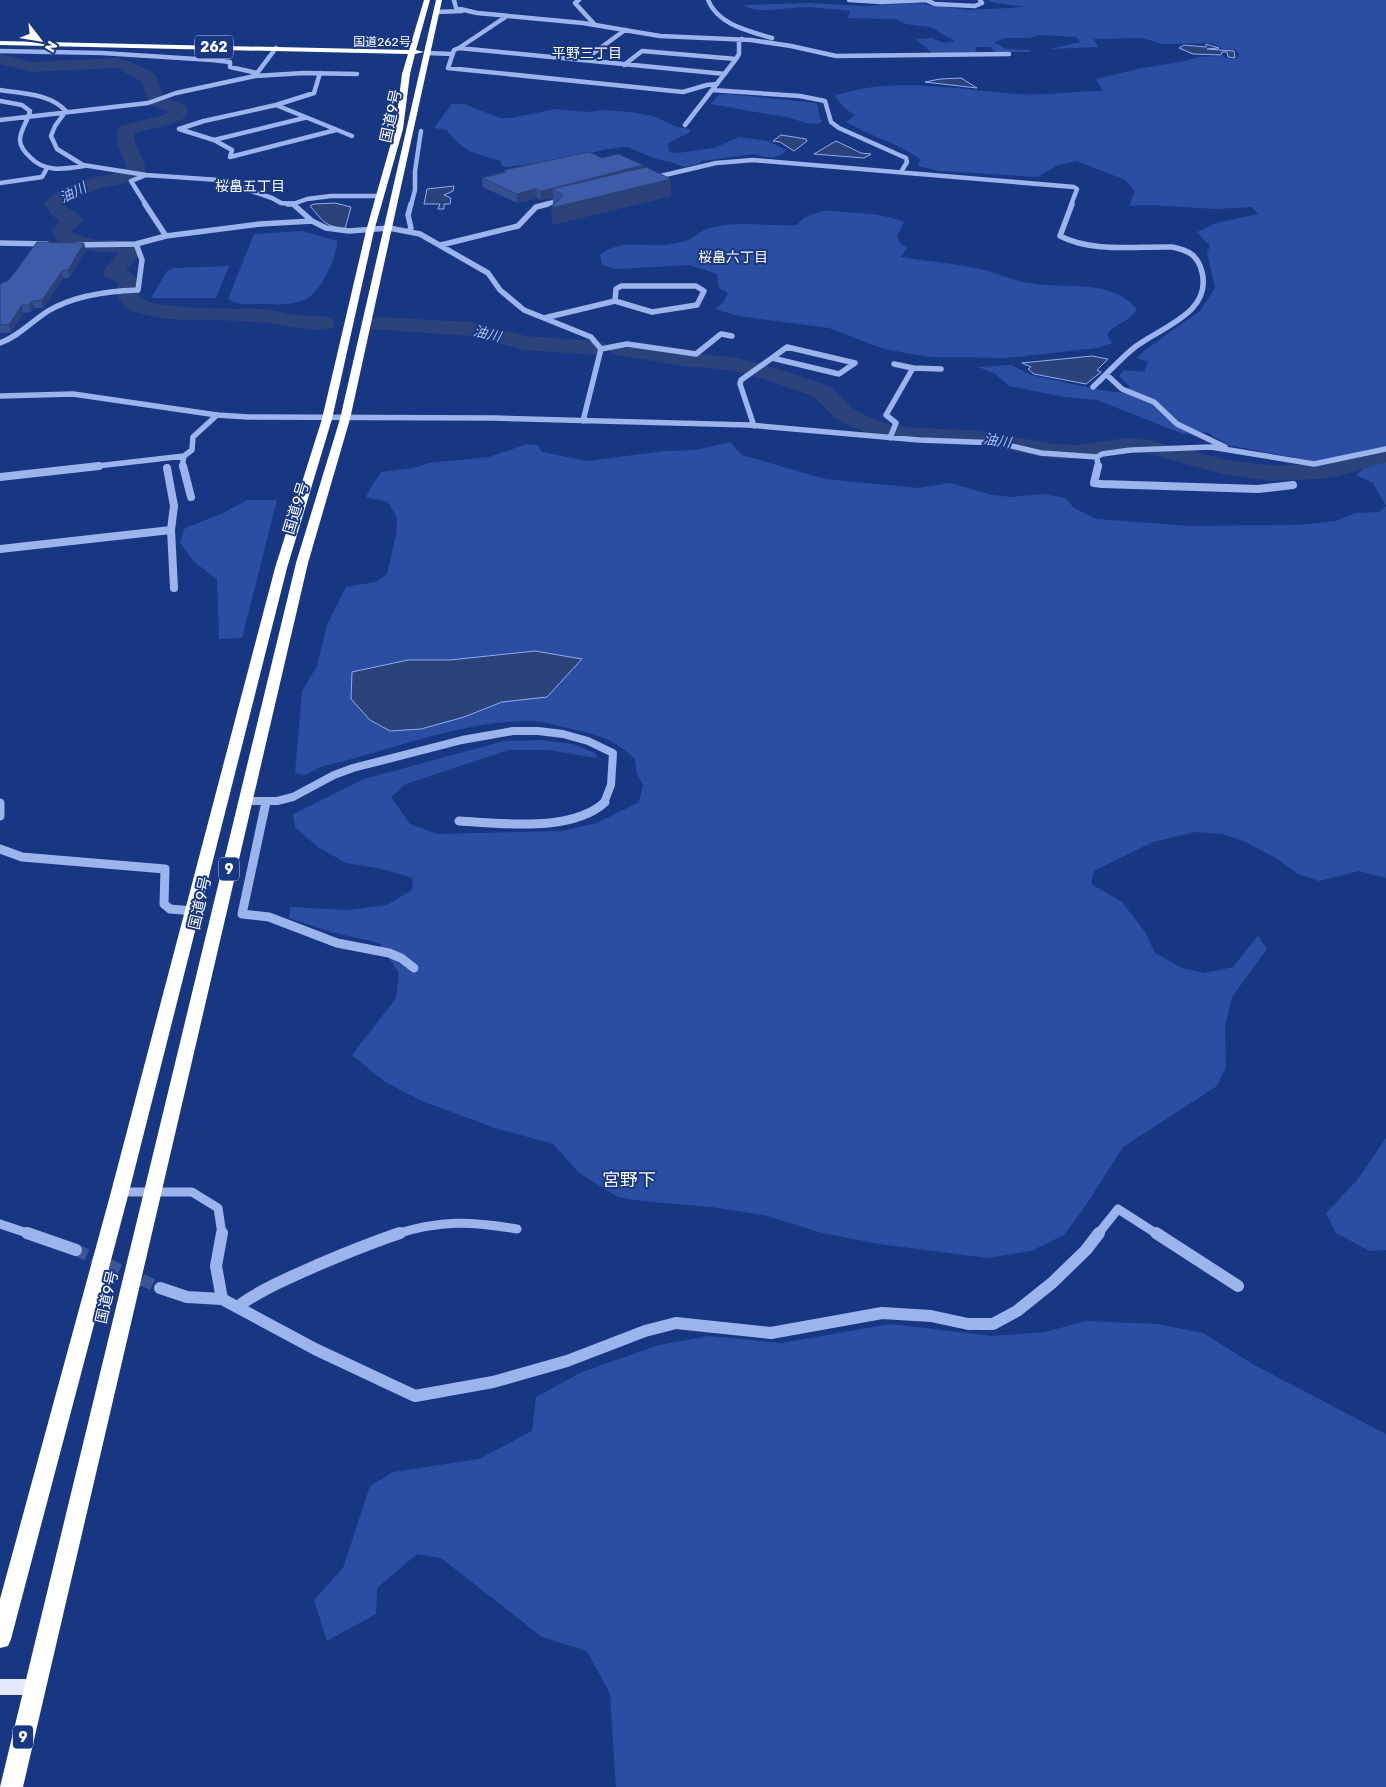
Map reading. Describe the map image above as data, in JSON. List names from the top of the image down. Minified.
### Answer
{"streets":{"highway":["国道262号","262","国道9号","9"]},"crossings":[["国道262号","国道9号"]],"districts":["平野三丁目","桜畠五丁目","桜畠六丁目","宮野下"],"water":["油川"],"north":"bottom right"}
